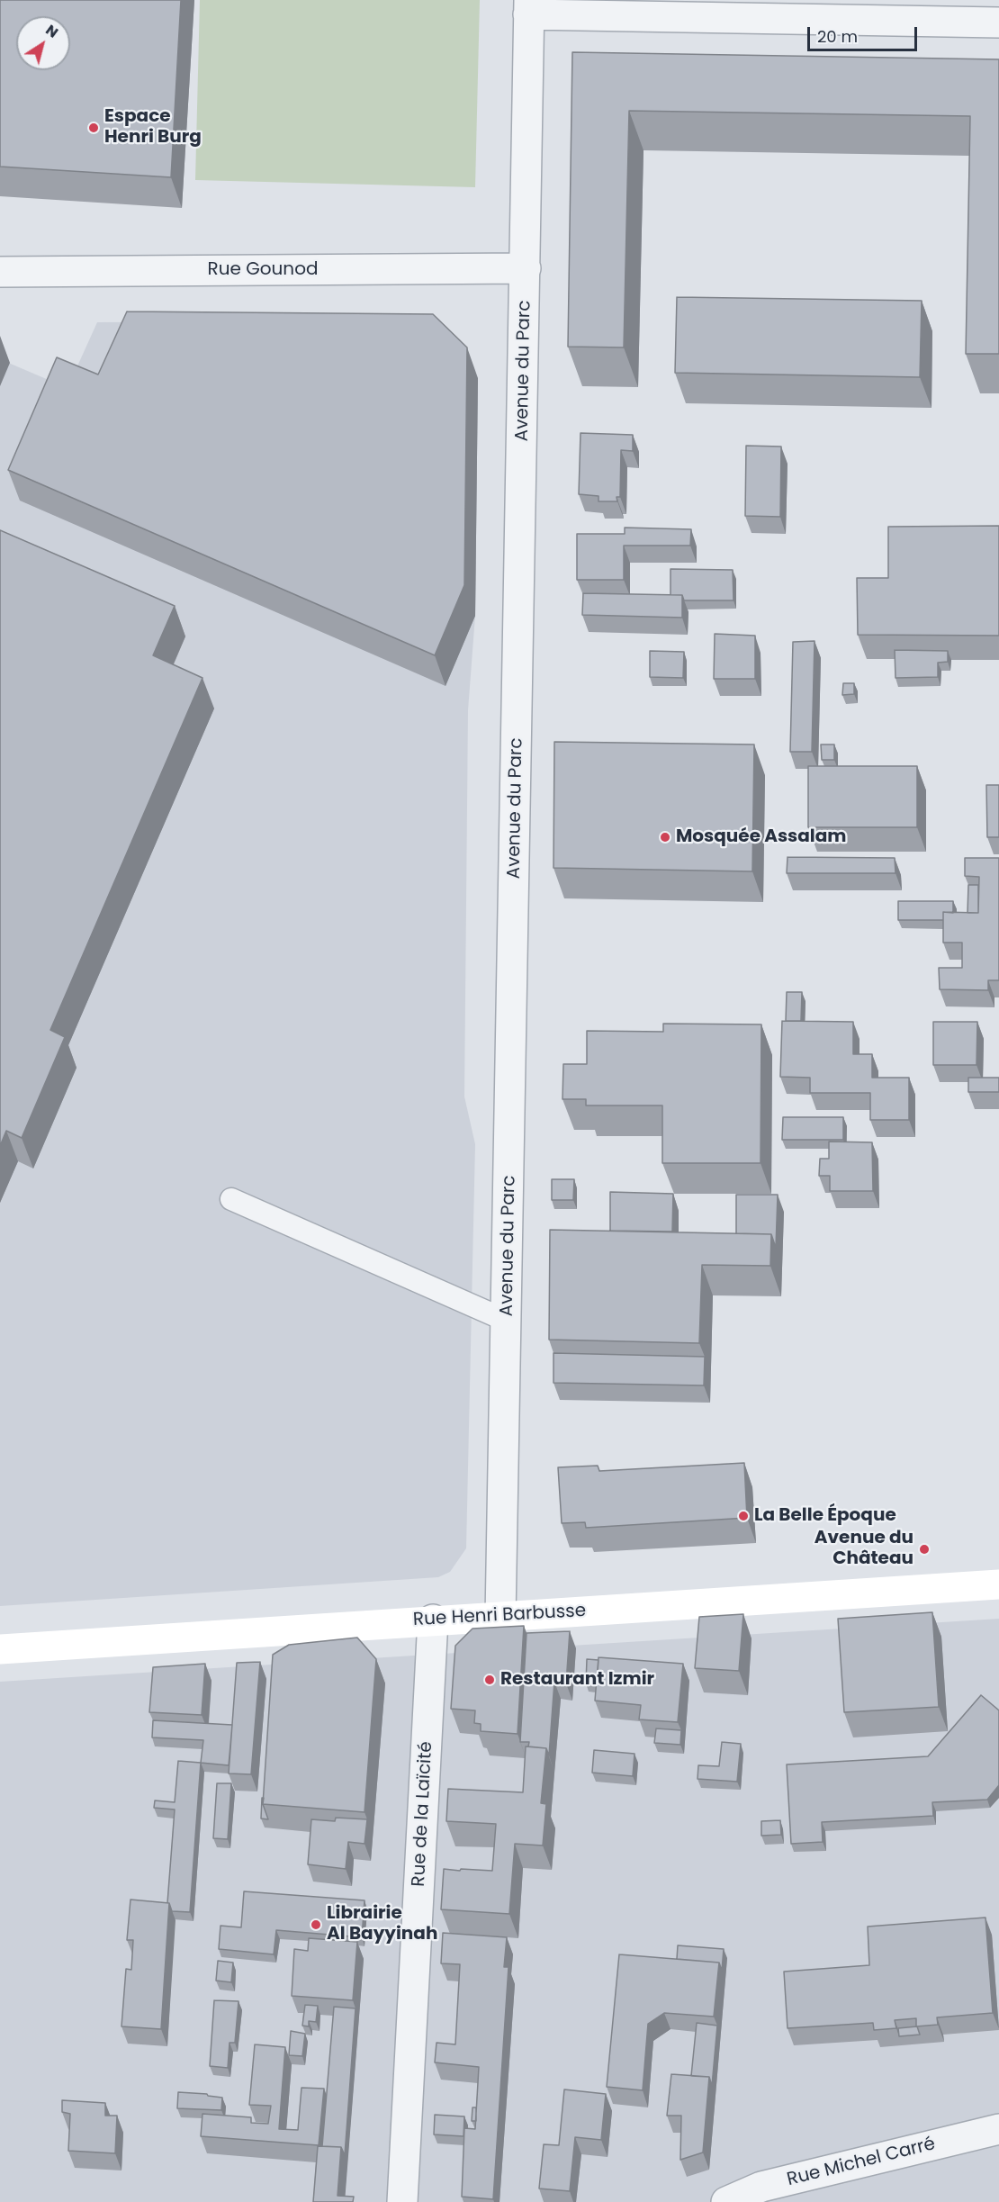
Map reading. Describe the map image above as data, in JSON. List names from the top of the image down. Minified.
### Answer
{"streets":{"street":["Rue Gounod","Avenue du Parc","Rue Henri Barbusse","Rue de la Laïcité","Rue Michel Carré"]},"crossings":[["Rue Gounod","Avenue du Parc"],["Avenue du Parc","Rue Henri Barbusse"],["Rue Henri Barbusse","Rue de la Laïcité"]],"places":["Espace Henri Burg","Mosquée Assalam","La Belle Époque","Avenue du Château","Restaurant Izmir","Librairie Al Bayyinah"],"scale_bar":"20 m","north":"top right"}
